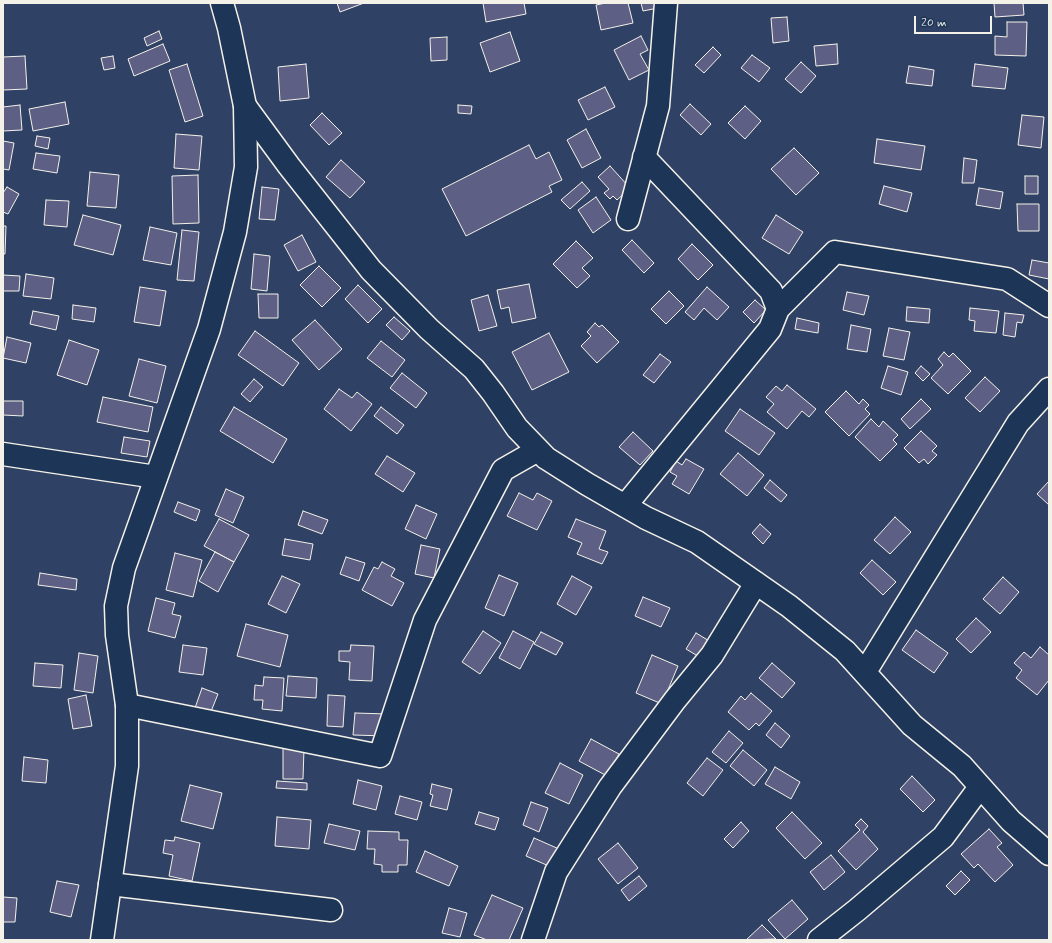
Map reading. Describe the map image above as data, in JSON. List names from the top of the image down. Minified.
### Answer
{"scale_bar":"20 m"}
